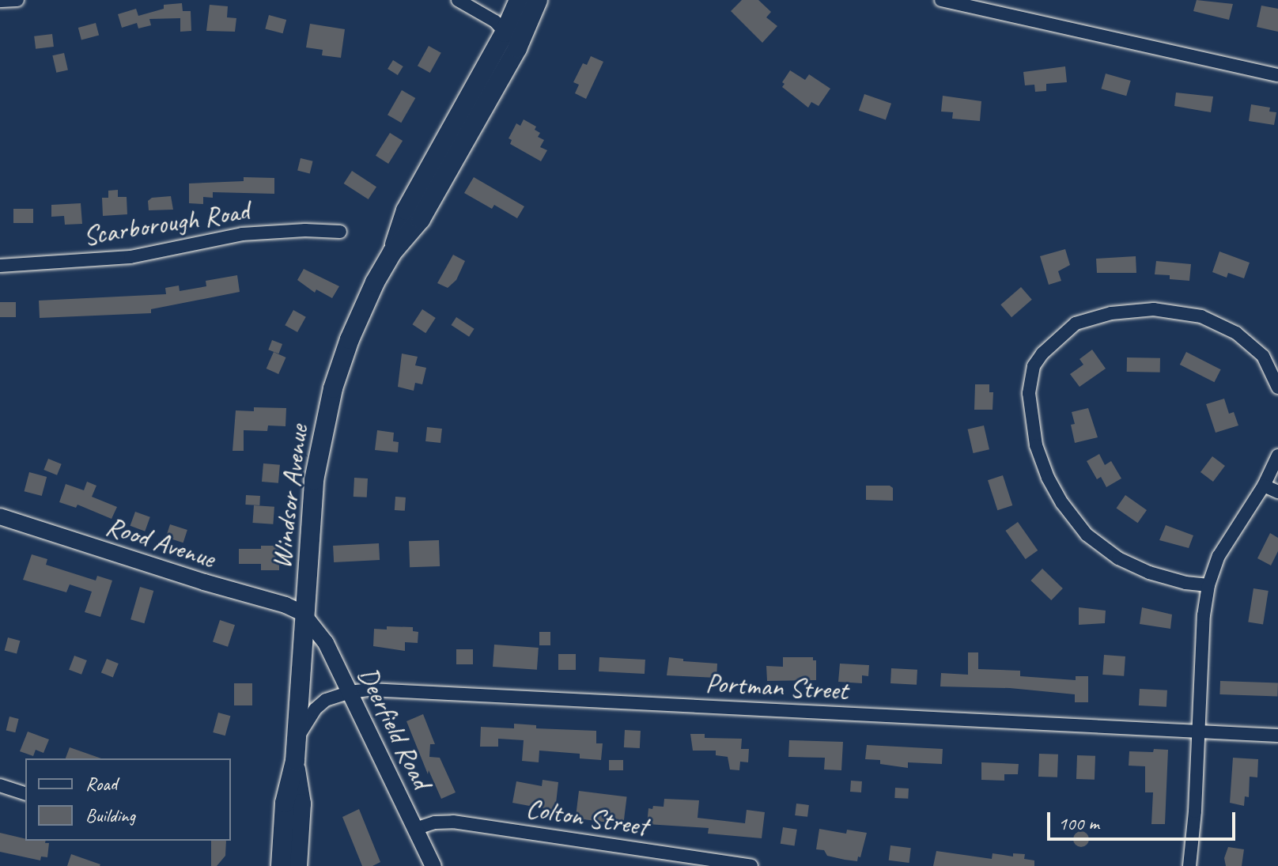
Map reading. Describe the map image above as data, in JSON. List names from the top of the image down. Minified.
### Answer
{"streets":{"main road":["Windsor Avenue"],"street":["Scarborough Road","Rood Avenue","Portman Street","Deerfield Road","Colton Street"]},"crossings":[["Windsor Avenue","Rood Avenue"],["Windsor Avenue","Portman Street"],["Windsor Avenue","Deerfield Road"],["Rood Avenue","Deerfield Road"],["Portman Street","Deerfield Road"],["Deerfield Road","Colton Street"]],"legend":["Road","Building"],"scale_bar":"100 m"}
